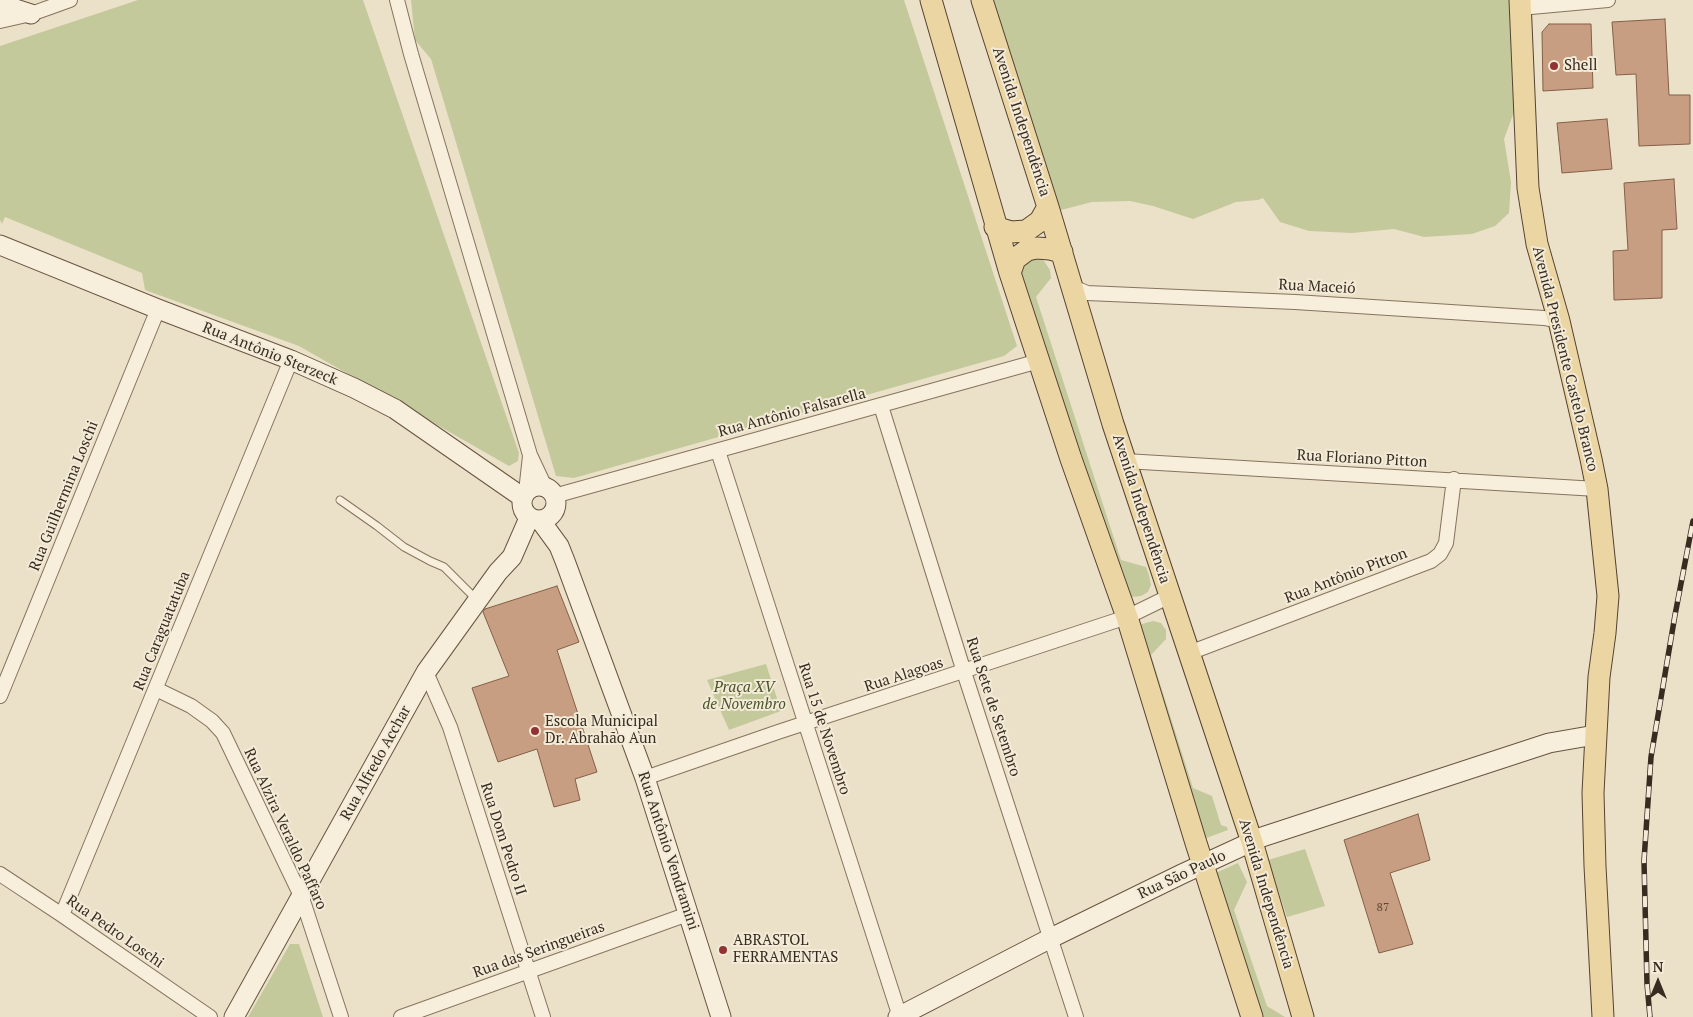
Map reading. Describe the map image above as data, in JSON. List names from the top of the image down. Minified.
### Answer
{"streets":{"main road":["Avenida Independência","Avenida Presidente Castelo Branco"],"street":["Rua Maceió","Rua Antônio Sterzeck","Rua Antônio Falsarella","Rua Floriano Pitton","Rua Guilhermina Loschi","Rua Antônio Pitton","Rua Caraguatatuba","Rua Alagoas","Rua Sete de Setembro","Rua 15 de Novembro","Rua Alfredo Acchar","Rua Alzira Veraldo Paffaro","Rua Dom Pedro II","Rua Antônio Vendramini","Rua São Paulo","Rua Pedro Loschi","Rua das Seringueiras"]},"crossings":[["Avenida Independência","Rua Maceió"],["Avenida Independência","Rua Floriano Pitton"],["Avenida Independência","Rua Antônio Pitton"],["Avenida Independência","Rua Alagoas"],["Avenida Independência","Rua São Paulo"],["Rua Maceió","Avenida Presidente Castelo Branco"],["Rua Antônio Sterzeck","Rua Antônio Falsarella"],["Rua Antônio Sterzeck","Rua Guilhermina Loschi"],["Rua Antônio Sterzeck","Rua Caraguatatuba"],["Rua Antônio Sterzeck","Rua Alfredo Acchar"],["Rua Antônio Sterzeck","Rua Antônio Vendramini"],["Avenida Presidente Castelo Branco","Rua Floriano Pitton"],["Avenida Presidente Castelo Branco","Rua São Paulo"],["Rua Antônio Falsarella","Rua Sete de Setembro"],["Rua Antônio Falsarella","Rua 15 de Novembro"],["Rua Antônio Falsarella","Rua Alfredo Acchar"],["Rua Antônio Falsarella","Rua Antônio Vendramini"],["Rua Floriano Pitton","Rua Antônio Pitton"],["Rua Caraguatatuba","Rua Alzira Veraldo Paffaro"],["Rua Caraguatatuba","Rua Pedro Loschi"],["Rua Alagoas","Rua Sete de Setembro"],["Rua Alagoas","Rua 15 de Novembro"],["Rua Alagoas","Rua Antônio Vendramini"],["Rua Sete de Setembro","Rua São Paulo"],["Rua 15 de Novembro","Rua São Paulo"],["Rua Alfredo Acchar","Rua Alzira Veraldo Paffaro"],["Rua Alfredo Acchar","Rua Dom Pedro II"],["Rua Alfredo Acchar","Rua Antônio Vendramini"],["Rua Dom Pedro II","Rua das Seringueiras"],["Rua Antônio Vendramini","Rua das Seringueiras"]],"parks":["Praça XV de Novembro"],"places":["Shell","Escola Municipal Dr. Abrahão Aun","ABRASTOL FERRAMENTAS"],"house_numbers":["87"],"north":"top"}
